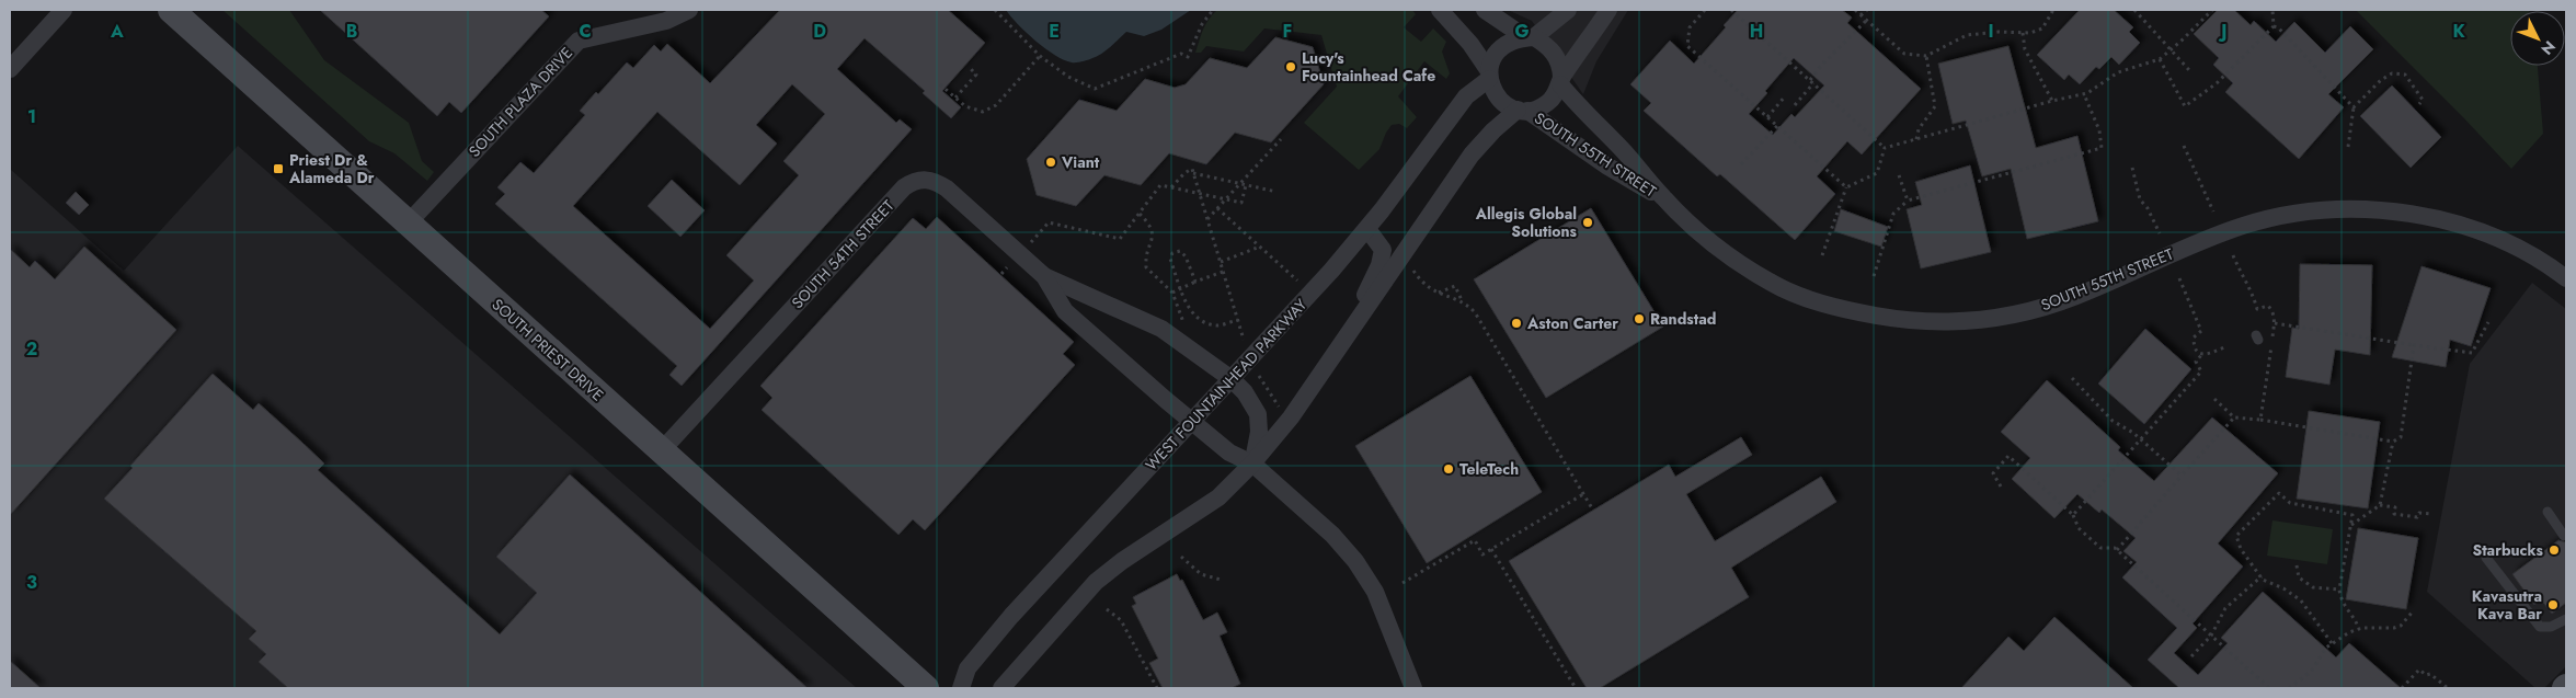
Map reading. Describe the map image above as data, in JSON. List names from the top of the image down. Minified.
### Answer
{"streets":{"main road":["SOUTH PRIEST DRIVE"],"street":["SOUTH PLAZA DRIVE","SOUTH 55TH STREET","SOUTH 54TH STREET","WEST FOUNTAINHEAD PARKWAY"]},"crossings":[["SOUTH PLAZA DRIVE","SOUTH PRIEST DRIVE"],["SOUTH 55TH STREET","WEST FOUNTAINHEAD PARKWAY"],["SOUTH 54TH STREET","SOUTH PRIEST DRIVE"],["SOUTH 54TH STREET","WEST FOUNTAINHEAD PARKWAY"]],"places":{"other":["Lucy's Fountainhead Cafe","Viant","Allegis Global Solutions","Randstad","Aston Carter","TeleTech","Starbucks","Kavasutra Kava Bar"],"transit":["Priest Dr & Alameda Dr"]},"north":"bottom right","grid":{"columns":["A","B","C","D","E","F","G","H","I","J","K"],"rows":["1","2","3"]}}
